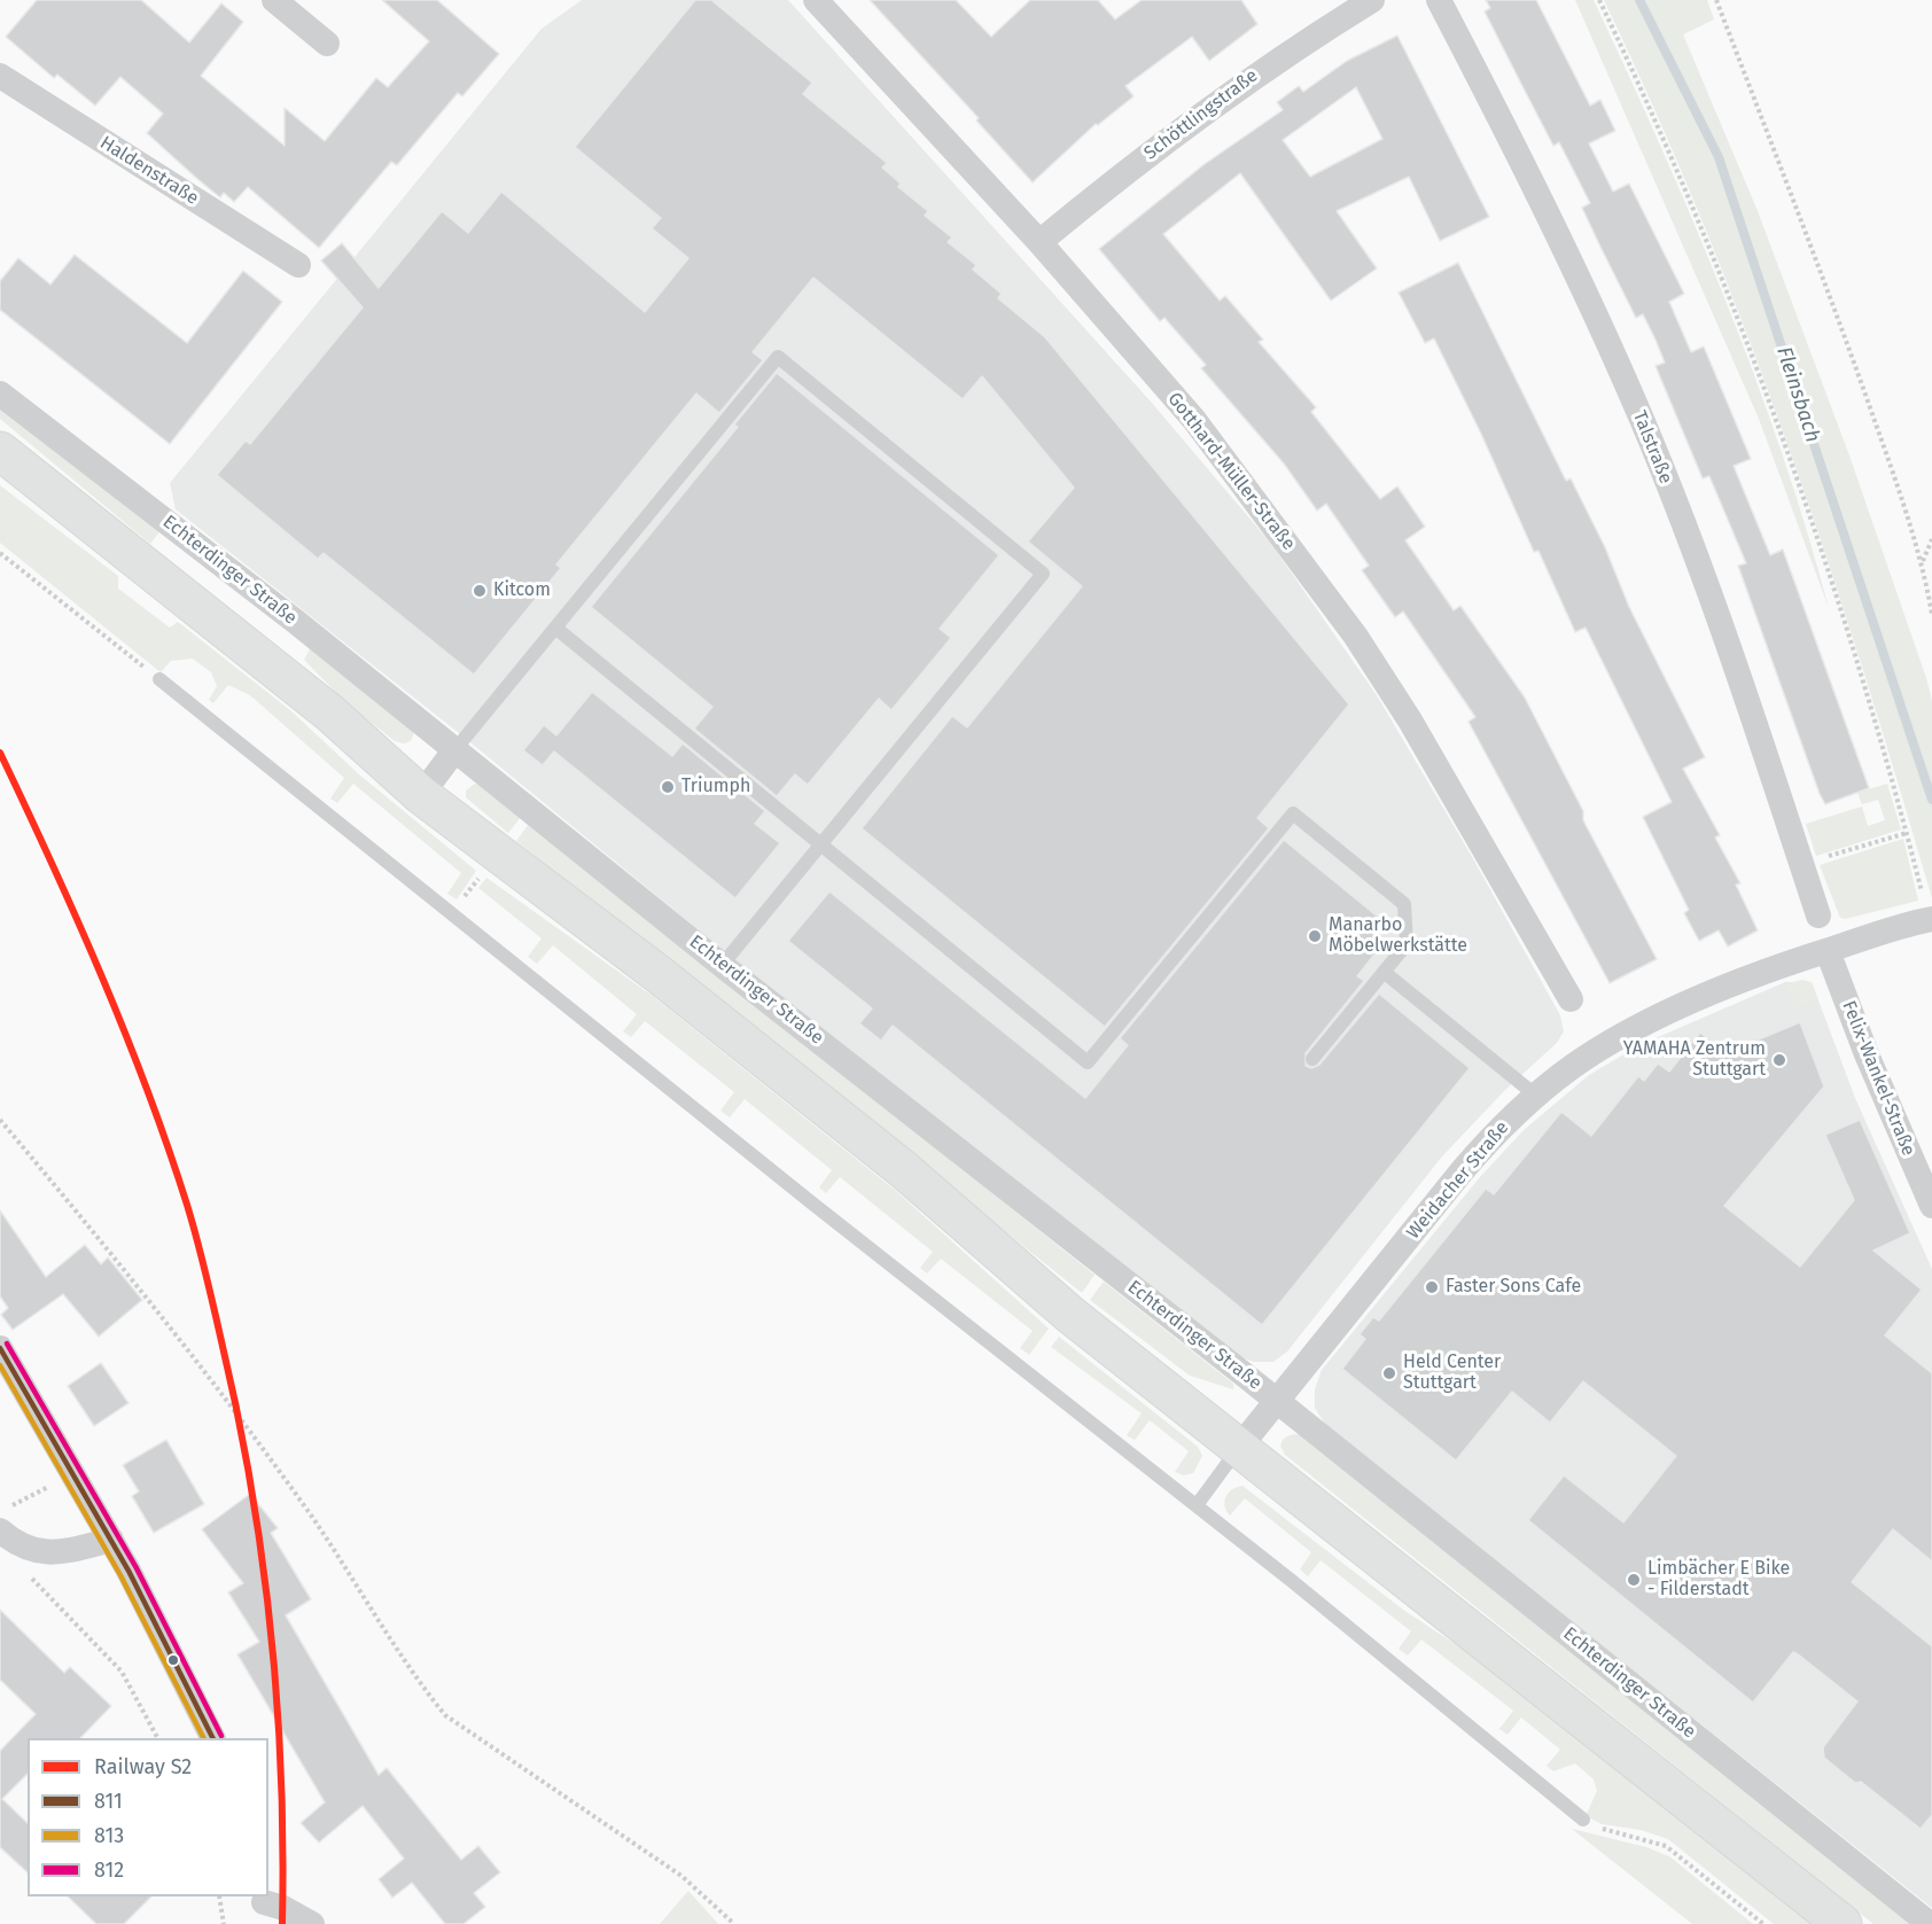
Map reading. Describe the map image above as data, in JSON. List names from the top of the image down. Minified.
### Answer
{"streets":{"street":["Schöttlingstraße","Haldenstraße","Talstraße","Gotthard-Müller-Straße","Echterdinger Straße","Felix-Wankel-Straße","Weidacher Straße"]},"crossings":[["Schöttlingstraße","Gotthard-Müller-Straße"],["Echterdinger Straße","Weidacher Straße"],["Felix-Wankel-Straße","Weidacher Straße"]],"water":["Fleinsbach"],"places":["Kitcom","Triumph","Manarbo Möbelwerkstätte","YAMAHA Zentrum Stuttgart","Faster Sons Cafe","Held Center Stuttgart","Limbächer E Bike - Filderstadt"],"lines":["rail line S2","transit line 812","transit line 811","transit line 813"],"legend":["Railway S2","811","813","812"]}
